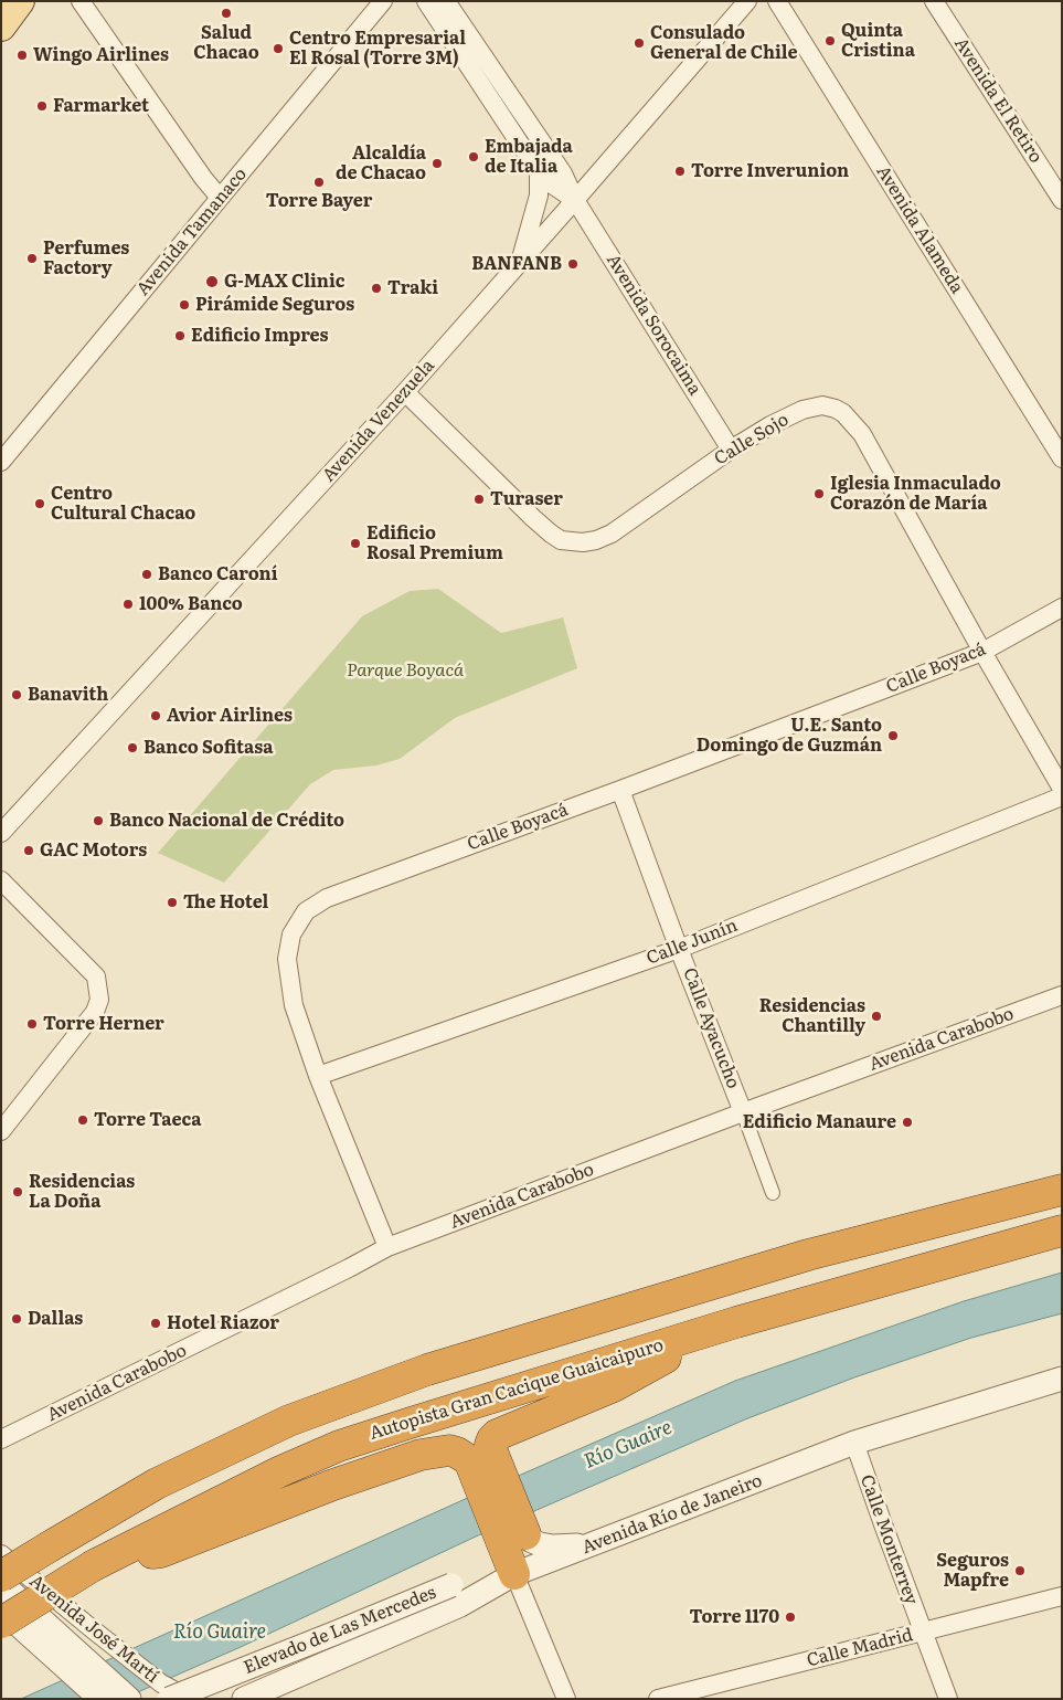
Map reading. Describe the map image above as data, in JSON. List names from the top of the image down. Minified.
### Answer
{"streets":{"highway":["Autopista Gran Cacique Guaicaipuro"],"street":["Avenida El Retiro","Avenida Alameda","Avenida Tamanaco","Avenida Sorocaima","Avenida Venezuela","Calle Sojo","Calle Boyacá","Calle Junín","Calle Ayacucho","Avenida Carabobo","Avenida Río de Janeiro","Calle Monterrey","Avenida José Martí","Elevado de Las Mercedes","Calle Madrid"]},"crossings":[["Avenida Sorocaima","Avenida Venezuela"],["Avenida Sorocaima","Calle Sojo"],["Avenida Venezuela","Calle Sojo"],["Calle Sojo","Calle Boyacá"],["Calle Boyacá","Calle Junín"],["Calle Boyacá","Calle Ayacucho"],["Calle Boyacá","Avenida Carabobo"],["Calle Junín","Calle Ayacucho"],["Calle Ayacucho","Avenida Carabobo"],["Avenida Río de Janeiro","Calle Monterrey"],["Avenida Río de Janeiro","Elevado de Las Mercedes"],["Calle Monterrey","Calle Madrid"],["Avenida José Martí","Elevado de Las Mercedes"]],"water":["Río Guaire"],"parks":["Parque Boyacá"],"places":["Salud Chacao","Quinta Cristina","Consulado General de Chile","Centro Empresarial El Rosal (Torre 3M)","Wingo Airlines","Farmarket","Embajada de Italia","Alcaldía de Chacao","Torre Inverunion","Torre Bayer","Perfumes Factory","BANFANB","G-MAX Clinic","Traki","Pirámide Seguros","Edificio Impres","Iglesia Inmaculado Corazón de María","Turaser","Centro Cultural Chacao","Edificio Rosal Premium","Banco Caroní","100% Banco","Banavith","Avior Airlines","U.E. Santo Domingo de Guzmán","Banco Sofitasa","Banco Nacional de Crédito","GAC Motors","The Hotel","Residencias Chantilly","Torre Herner","Torre Taeca","Edificio Manaure","Residencias La Doña","Dallas","Hotel Riazor","Seguros Mapfre","Torre 1170"]}
